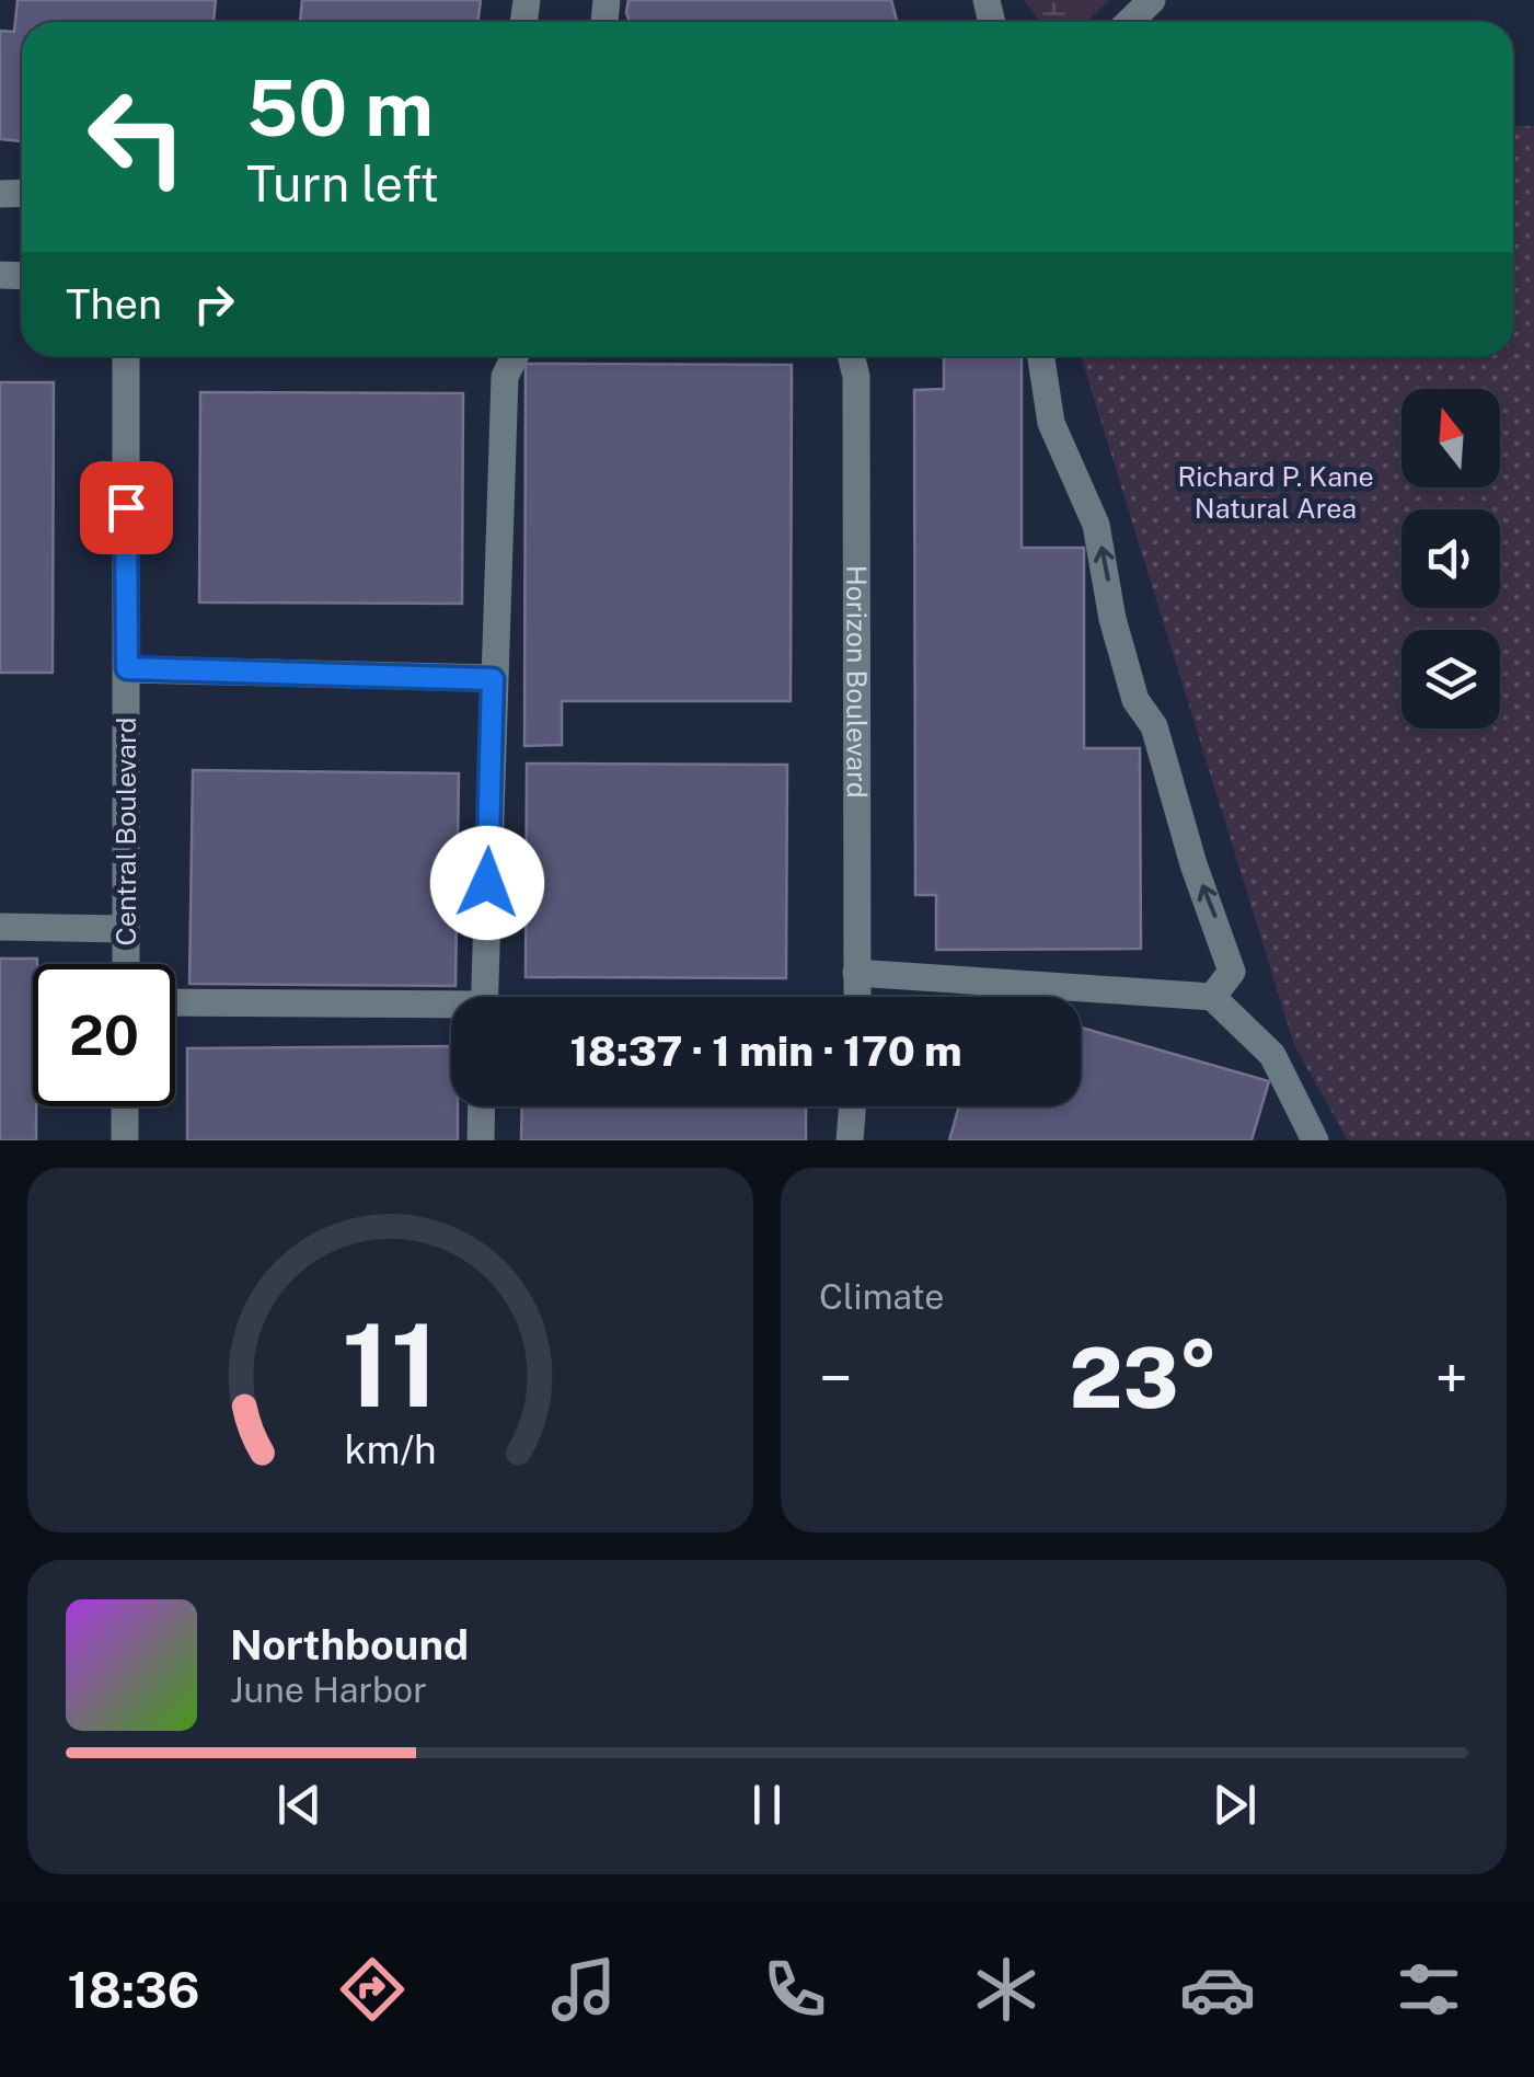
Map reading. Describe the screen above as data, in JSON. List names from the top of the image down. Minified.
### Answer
{"streets":{"street":["Horizon Boulevard","Central Boulevard"]},"parks":["Richard P. Kane Natural Area"],"north":"top","page":{"turn":["50 m","Turn left"],"then":"Then","limit":"20","trip":"18:37 · 1 min · 170 m","tile":"Climate","heat":["−","23°","+"],"song":["Northbound","June Harbor"],"tabs":"18:36","gauge":["11","km/h"]}}
